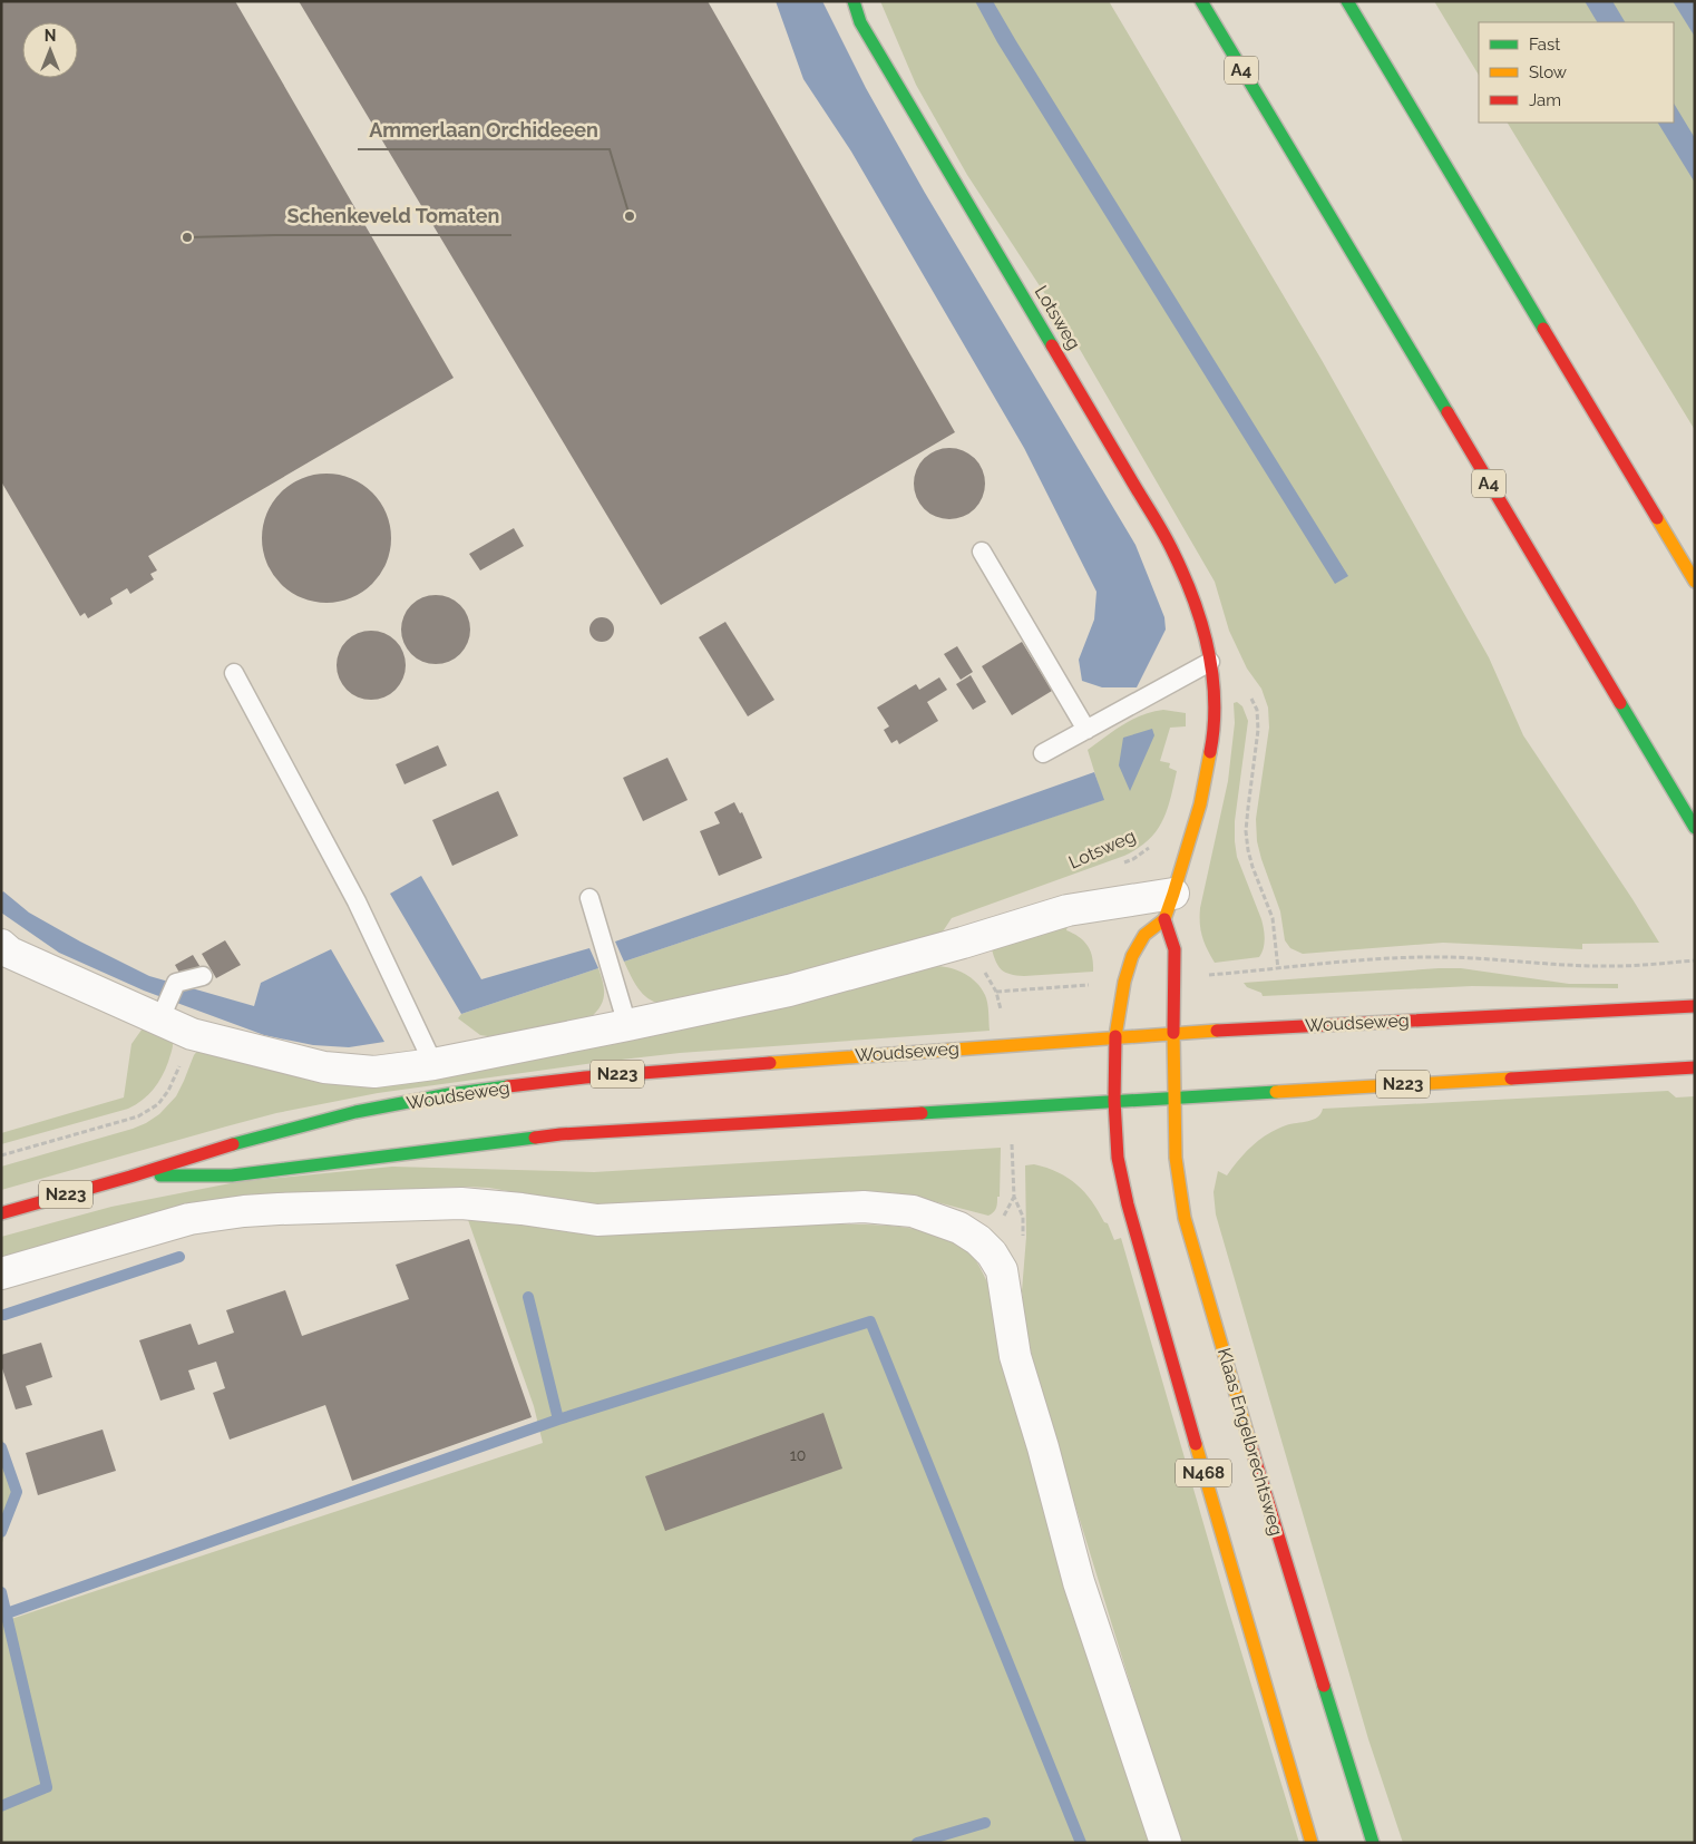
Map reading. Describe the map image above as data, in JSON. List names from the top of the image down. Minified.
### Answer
{"streets":{"main road":["A4","Lotsweg","Woudseweg","N223","Klaas Engelbrechtsweg","N468"]},"crossings":[["Lotsweg","Woudseweg"],["Woudseweg","Klaas Engelbrechtsweg"],["Woudseweg","N468"]],"places":["Ammerlaan Orchideeen","Schenkeveld Tomaten"],"house_numbers":["10"],"legend":["Fast","Slow","Jam"],"north":"top"}
